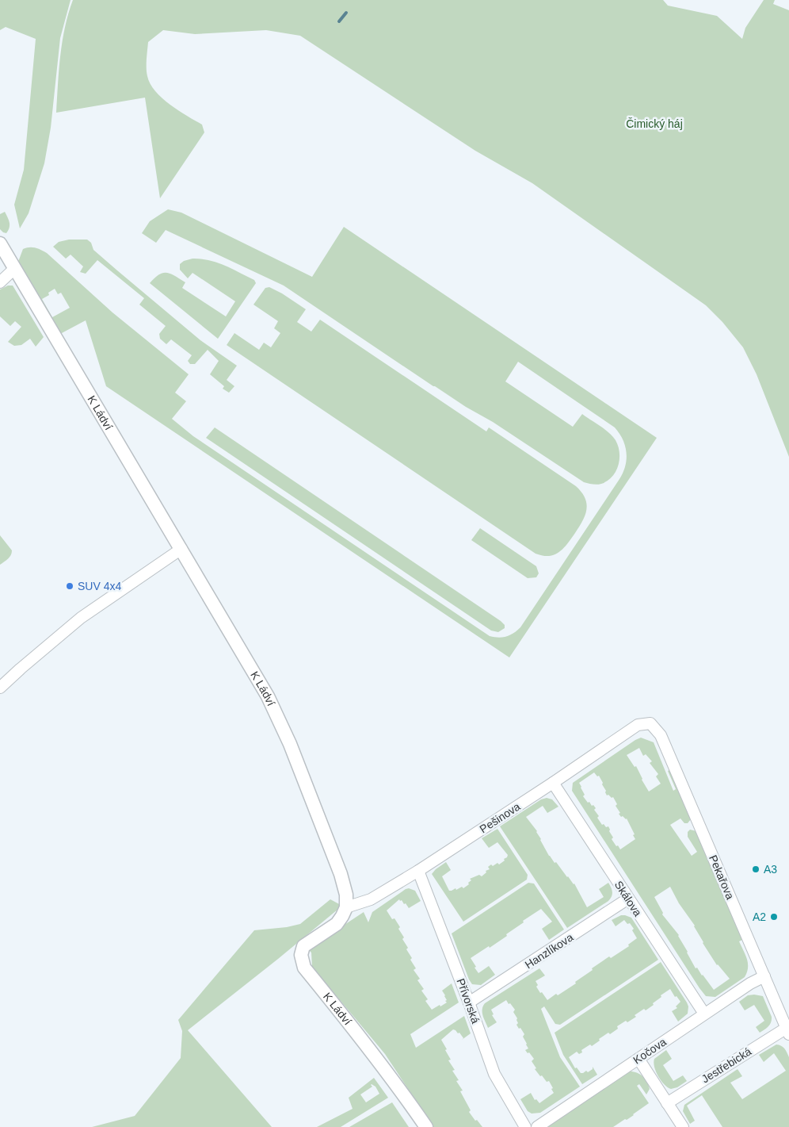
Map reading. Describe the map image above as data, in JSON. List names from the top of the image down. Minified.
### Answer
{"streets":{"street":["K Ládví","Pešinova","Pekařova","Skálova","Hanzlíkova","Přívorská","Kočova","Jestřebická"]},"crossings":[["K Ládví","Pešinova"],["Pešinova","Pekařova"],["Pešinova","Skálova"],["Pešinova","Přívorská"],["Pekařova","Kočova"],["Pekařova","Jestřebická"],["Skálova","Hanzlíkova"],["Skálova","Kočova"],["Hanzlíkova","Přívorská"]],"parks":["Čimický háj"],"places":["SUV 4x4","A3","A2"]}
